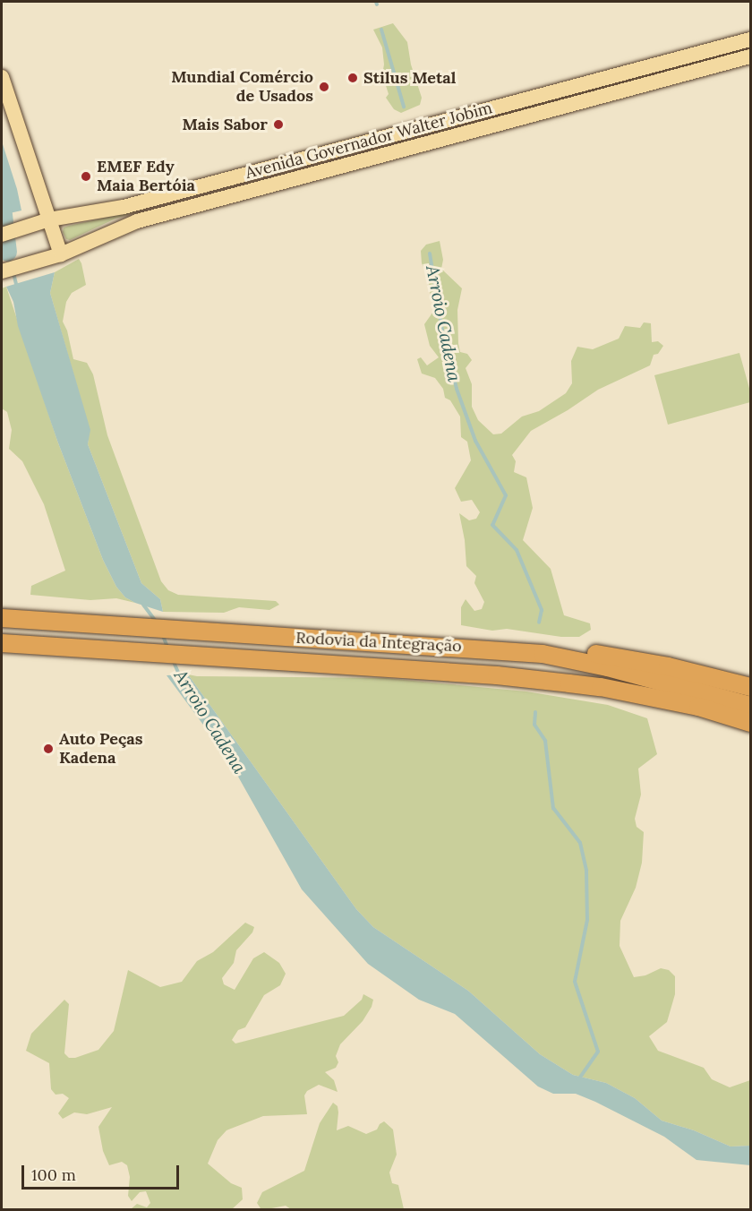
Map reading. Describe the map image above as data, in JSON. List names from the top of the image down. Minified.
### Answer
{"streets":{"highway":["Rodovia da Integração"],"main road":["Avenida Governador Walter Jobim"]},"water":["Arroio Cadena"],"places":["Stilus Metal","Mundial Comércio de Usados","Mais Sabor","EMEF Edy Maia Bertóia","Auto Peças Kadena"],"scale_bar":"100 m"}
